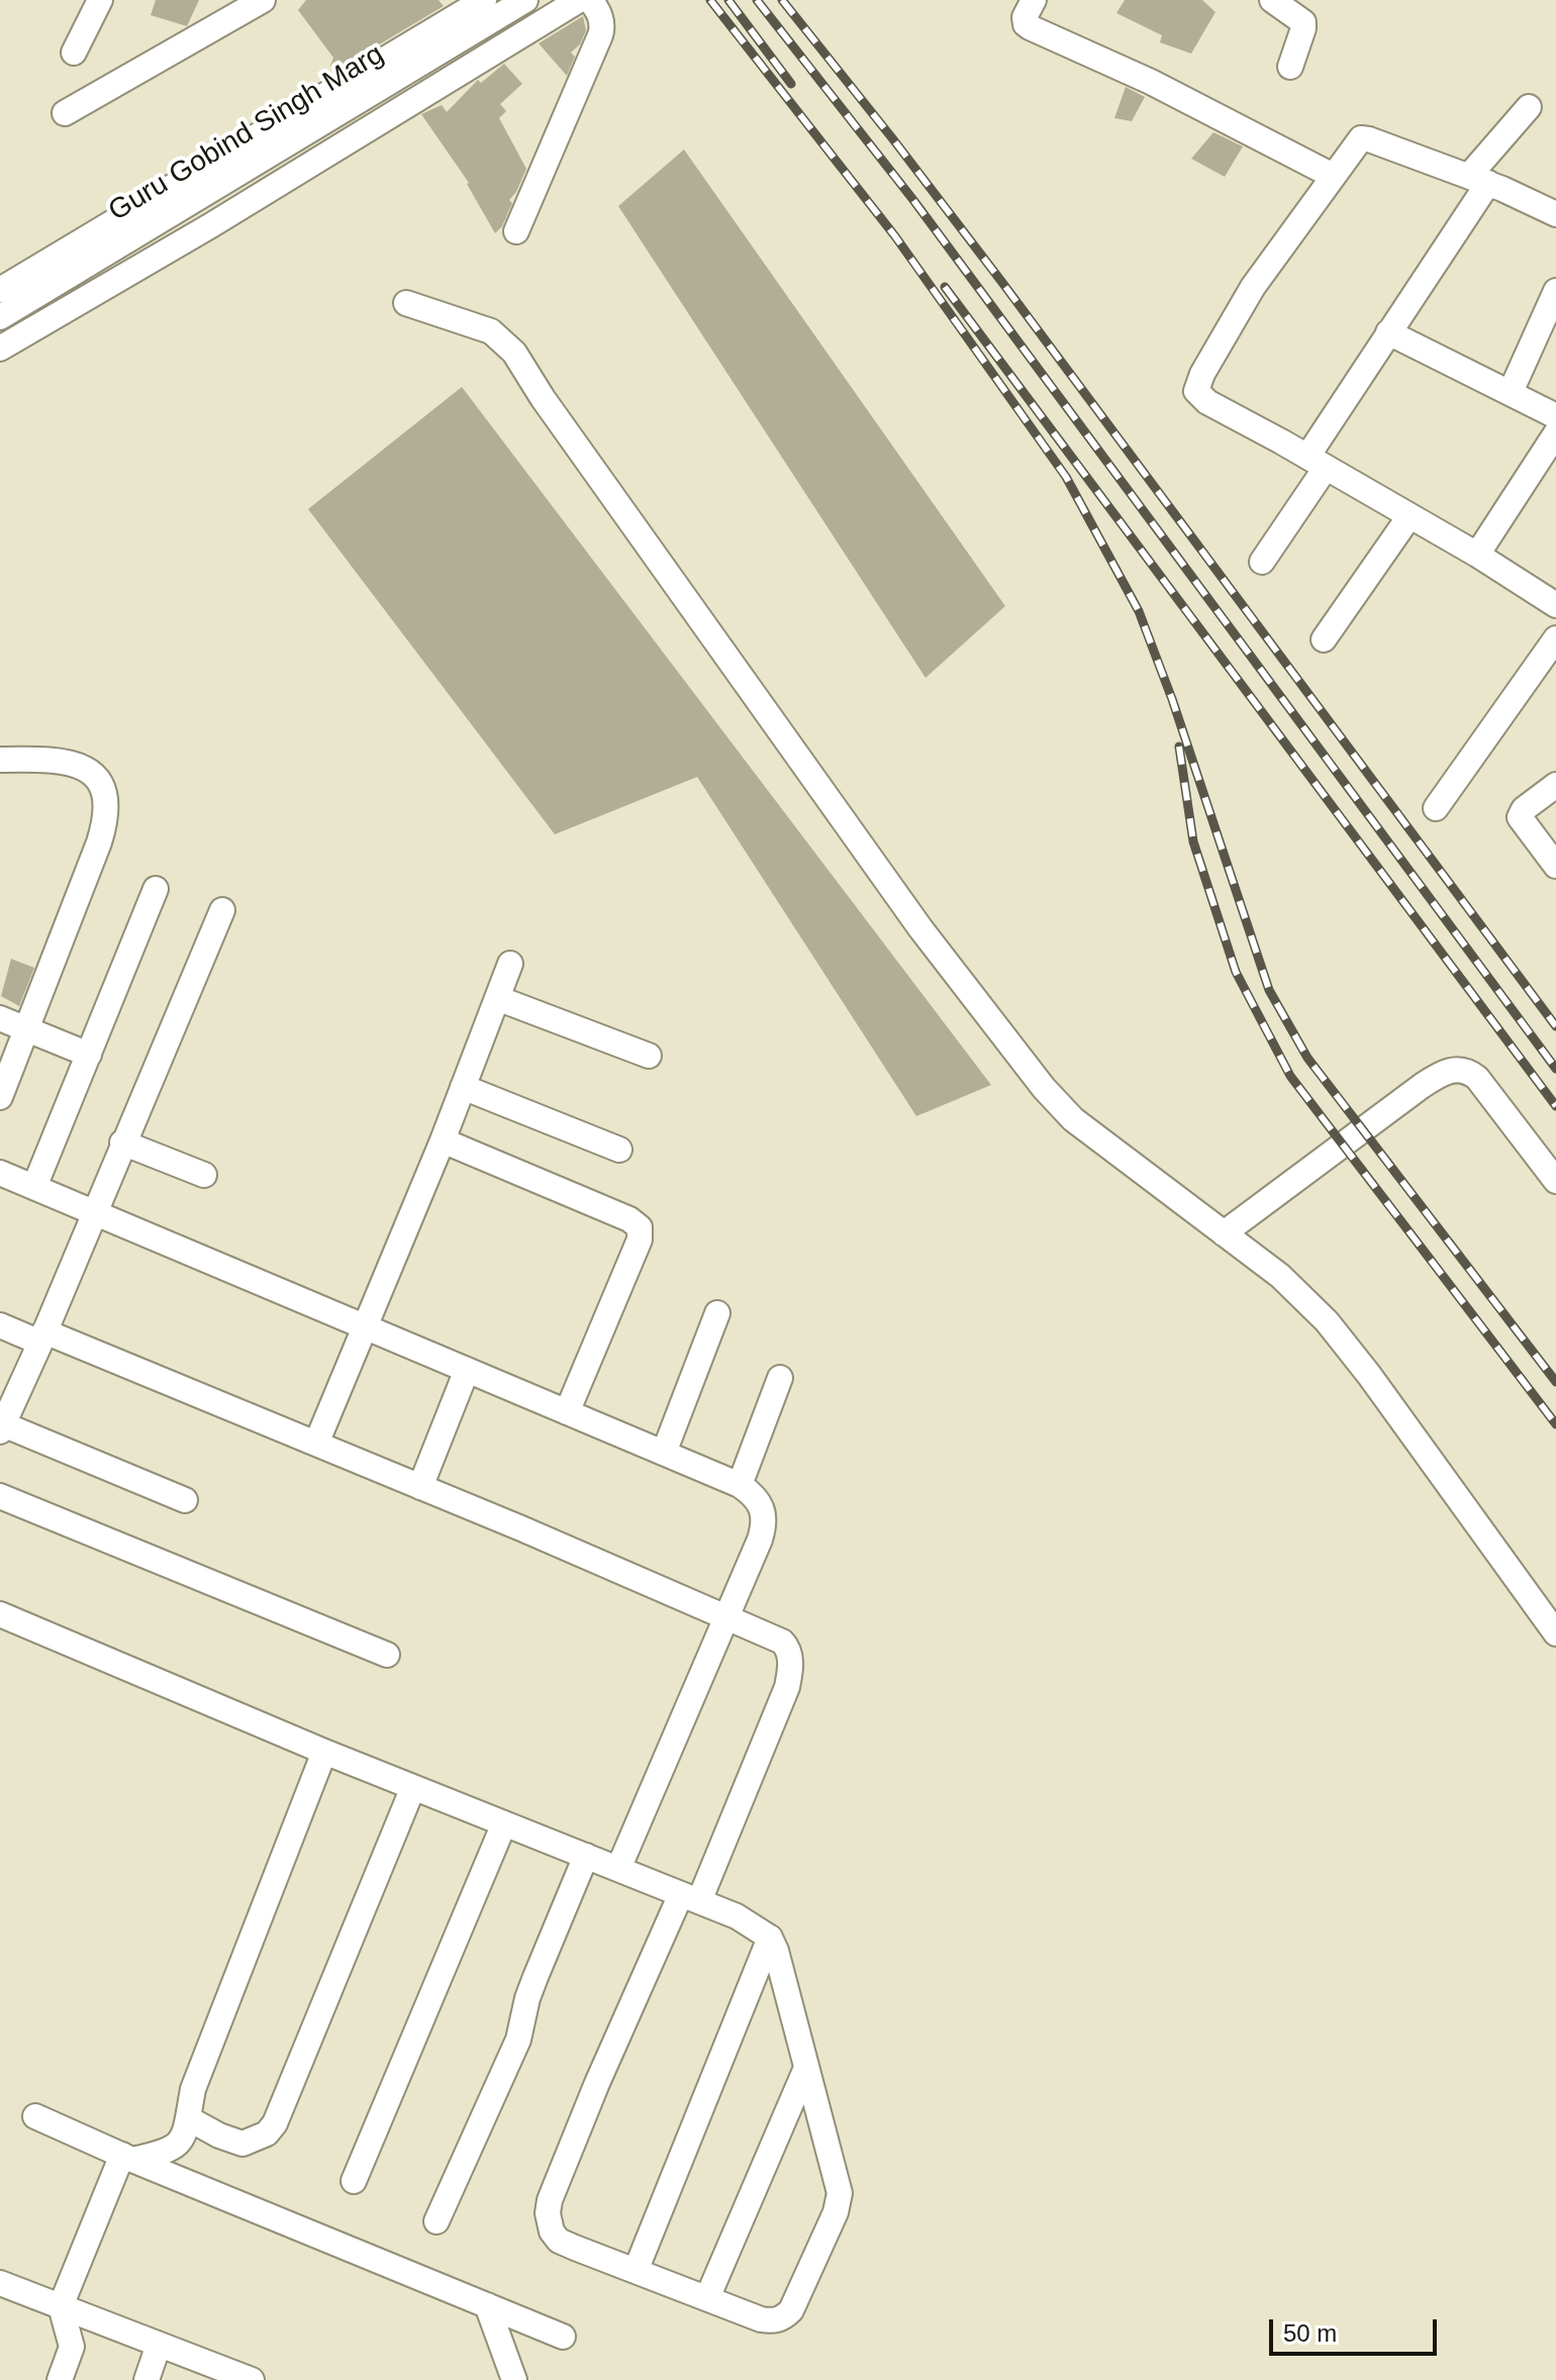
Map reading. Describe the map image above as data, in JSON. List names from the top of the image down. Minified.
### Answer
{"streets":{"street":["Guru Gobind Singh Marg"]},"scale_bar":"50 m"}
